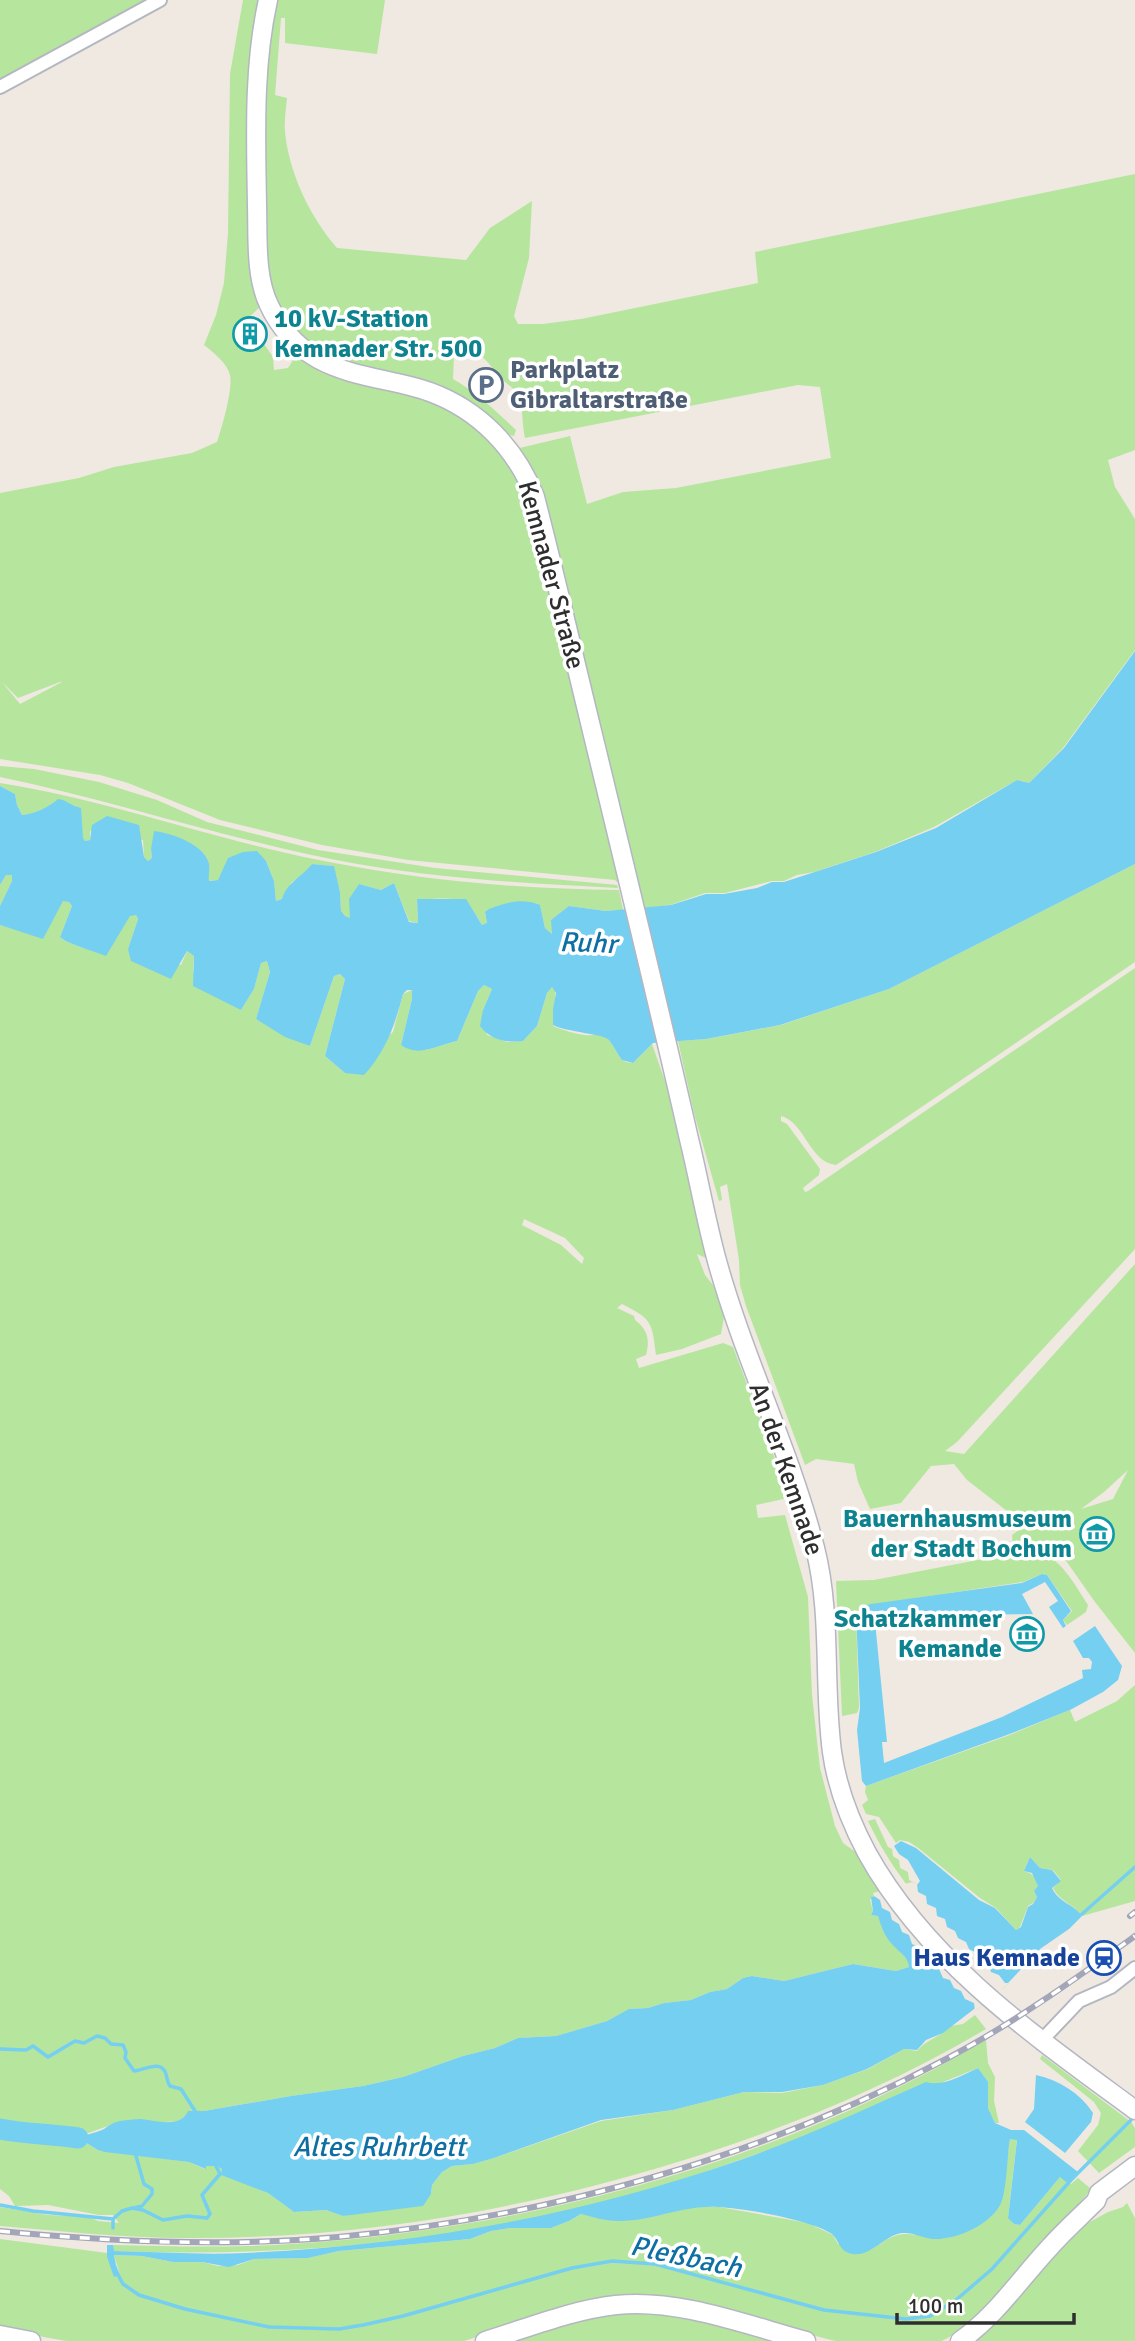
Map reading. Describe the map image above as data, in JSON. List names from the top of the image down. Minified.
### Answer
{"streets":{"main road":["Kemnader Straße","An der Kemnade"]},"crossings":[["Kemnader Straße","An der Kemnade"]],"water":["Ruhr","Altes Ruhrbett","Pleßbach"],"places":{"building":["10 kV-Station Kemnader Str. 500"],"parking":["Parkplatz Gibraltarstraße"],"museum":["Bauernhausmuseum der Stadt Bochum","Schatzkammer Kemande"],"station":["Haus Kemnade"]},"scale_bar":"100 m"}
